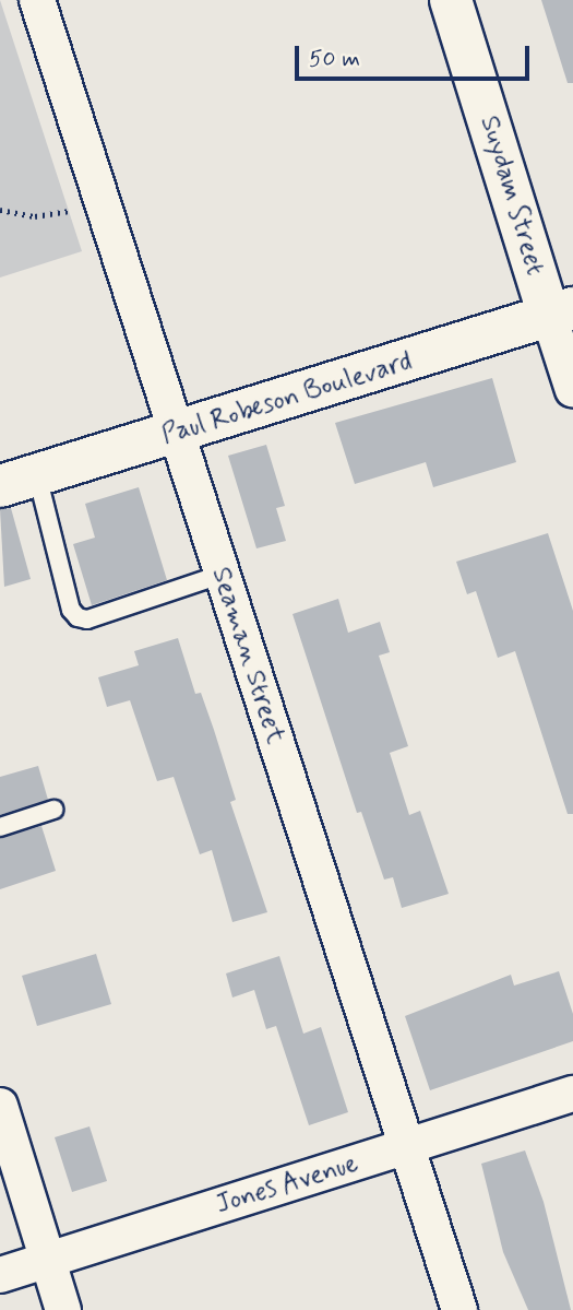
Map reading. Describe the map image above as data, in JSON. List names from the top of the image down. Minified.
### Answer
{"streets":{"street":["Suydam Street","Paul Robeson Boulevard","Seaman Street","Jones Avenue"]},"crossings":[["Suydam Street","Paul Robeson Boulevard"],["Paul Robeson Boulevard","Seaman Street"],["Seaman Street","Jones Avenue"]],"scale_bar":"50 m"}
